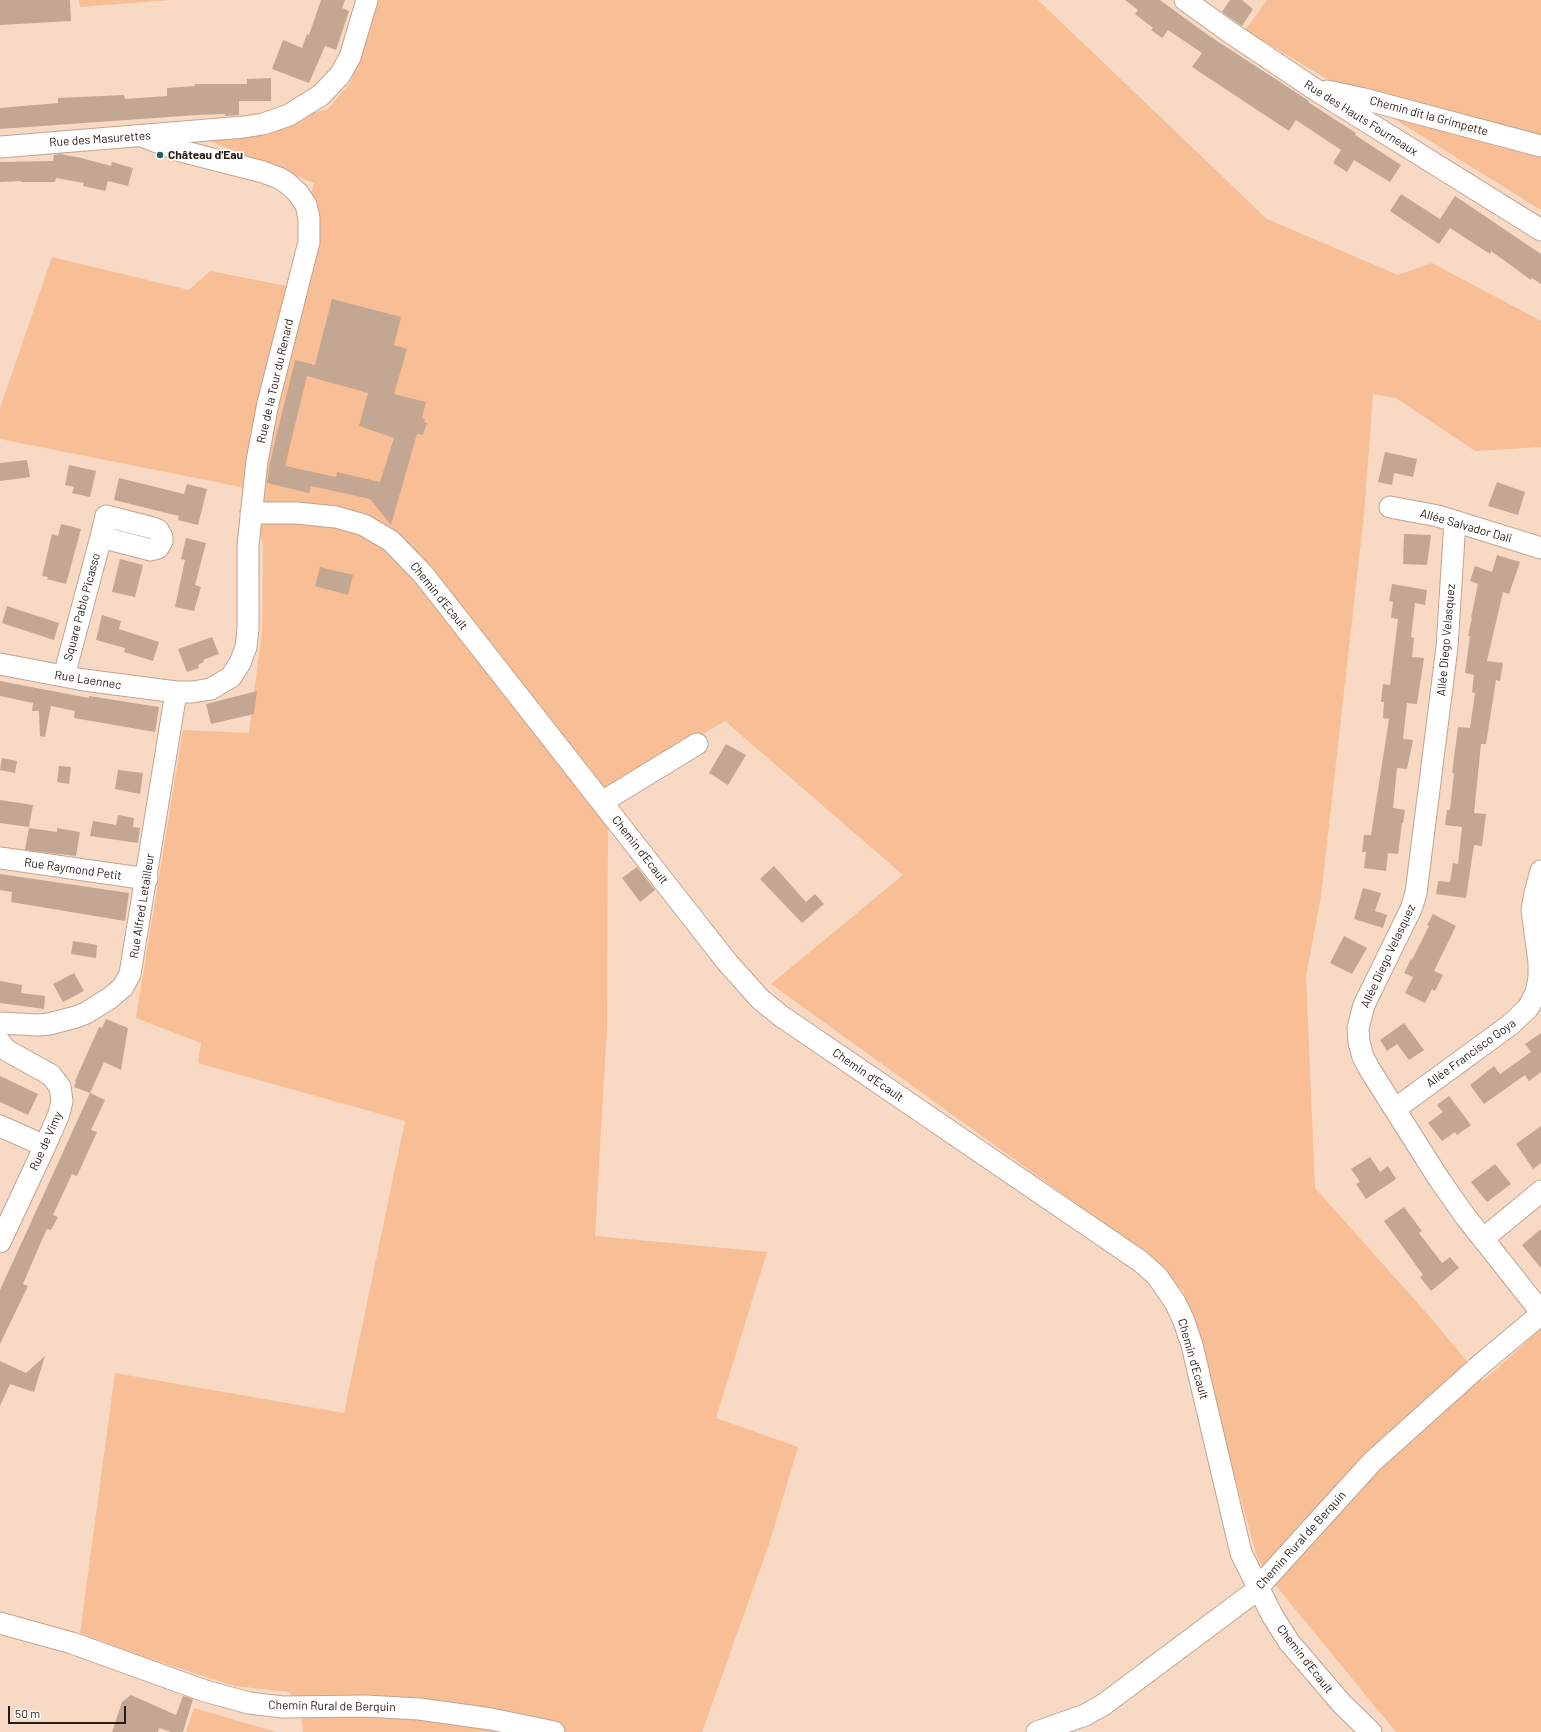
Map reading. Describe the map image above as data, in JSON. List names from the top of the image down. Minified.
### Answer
{"streets":{"street":["Chemin dit la Grimpette","Rue des Hauts Fourneaux","Rue des Masurettes","Rue de la Tour du Renard","Allée Salvador Dali","Chemin d'Ecault","Square Pablo Picasso","Allée Diego Velasquez","Rue Laennec","Rue Raymond Petit","Rue Alfred Letailleur","Allée Francisco Goya","Rue de Vimy","Chemin Rural de Berquin"]},"crossings":[["Chemin dit la Grimpette","Rue des Hauts Fourneaux"],["Rue des Masurettes","Rue de la Tour du Renard"],["Rue de la Tour du Renard","Chemin d'Ecault"],["Rue de la Tour du Renard","Rue Laennec"],["Rue de la Tour du Renard","Rue Alfred Letailleur"],["Allée Salvador Dali","Allée Diego Velasquez"],["Chemin d'Ecault","Chemin Rural de Berquin"],["Square Pablo Picasso","Rue Laennec"],["Allée Diego Velasquez","Allée Francisco Goya"],["Allée Diego Velasquez","Chemin Rural de Berquin"],["Rue Laennec","Rue Alfred Letailleur"],["Rue Raymond Petit","Rue Alfred Letailleur"]],"places":["Château d'Eau"],"scale_bar":"50 m"}
